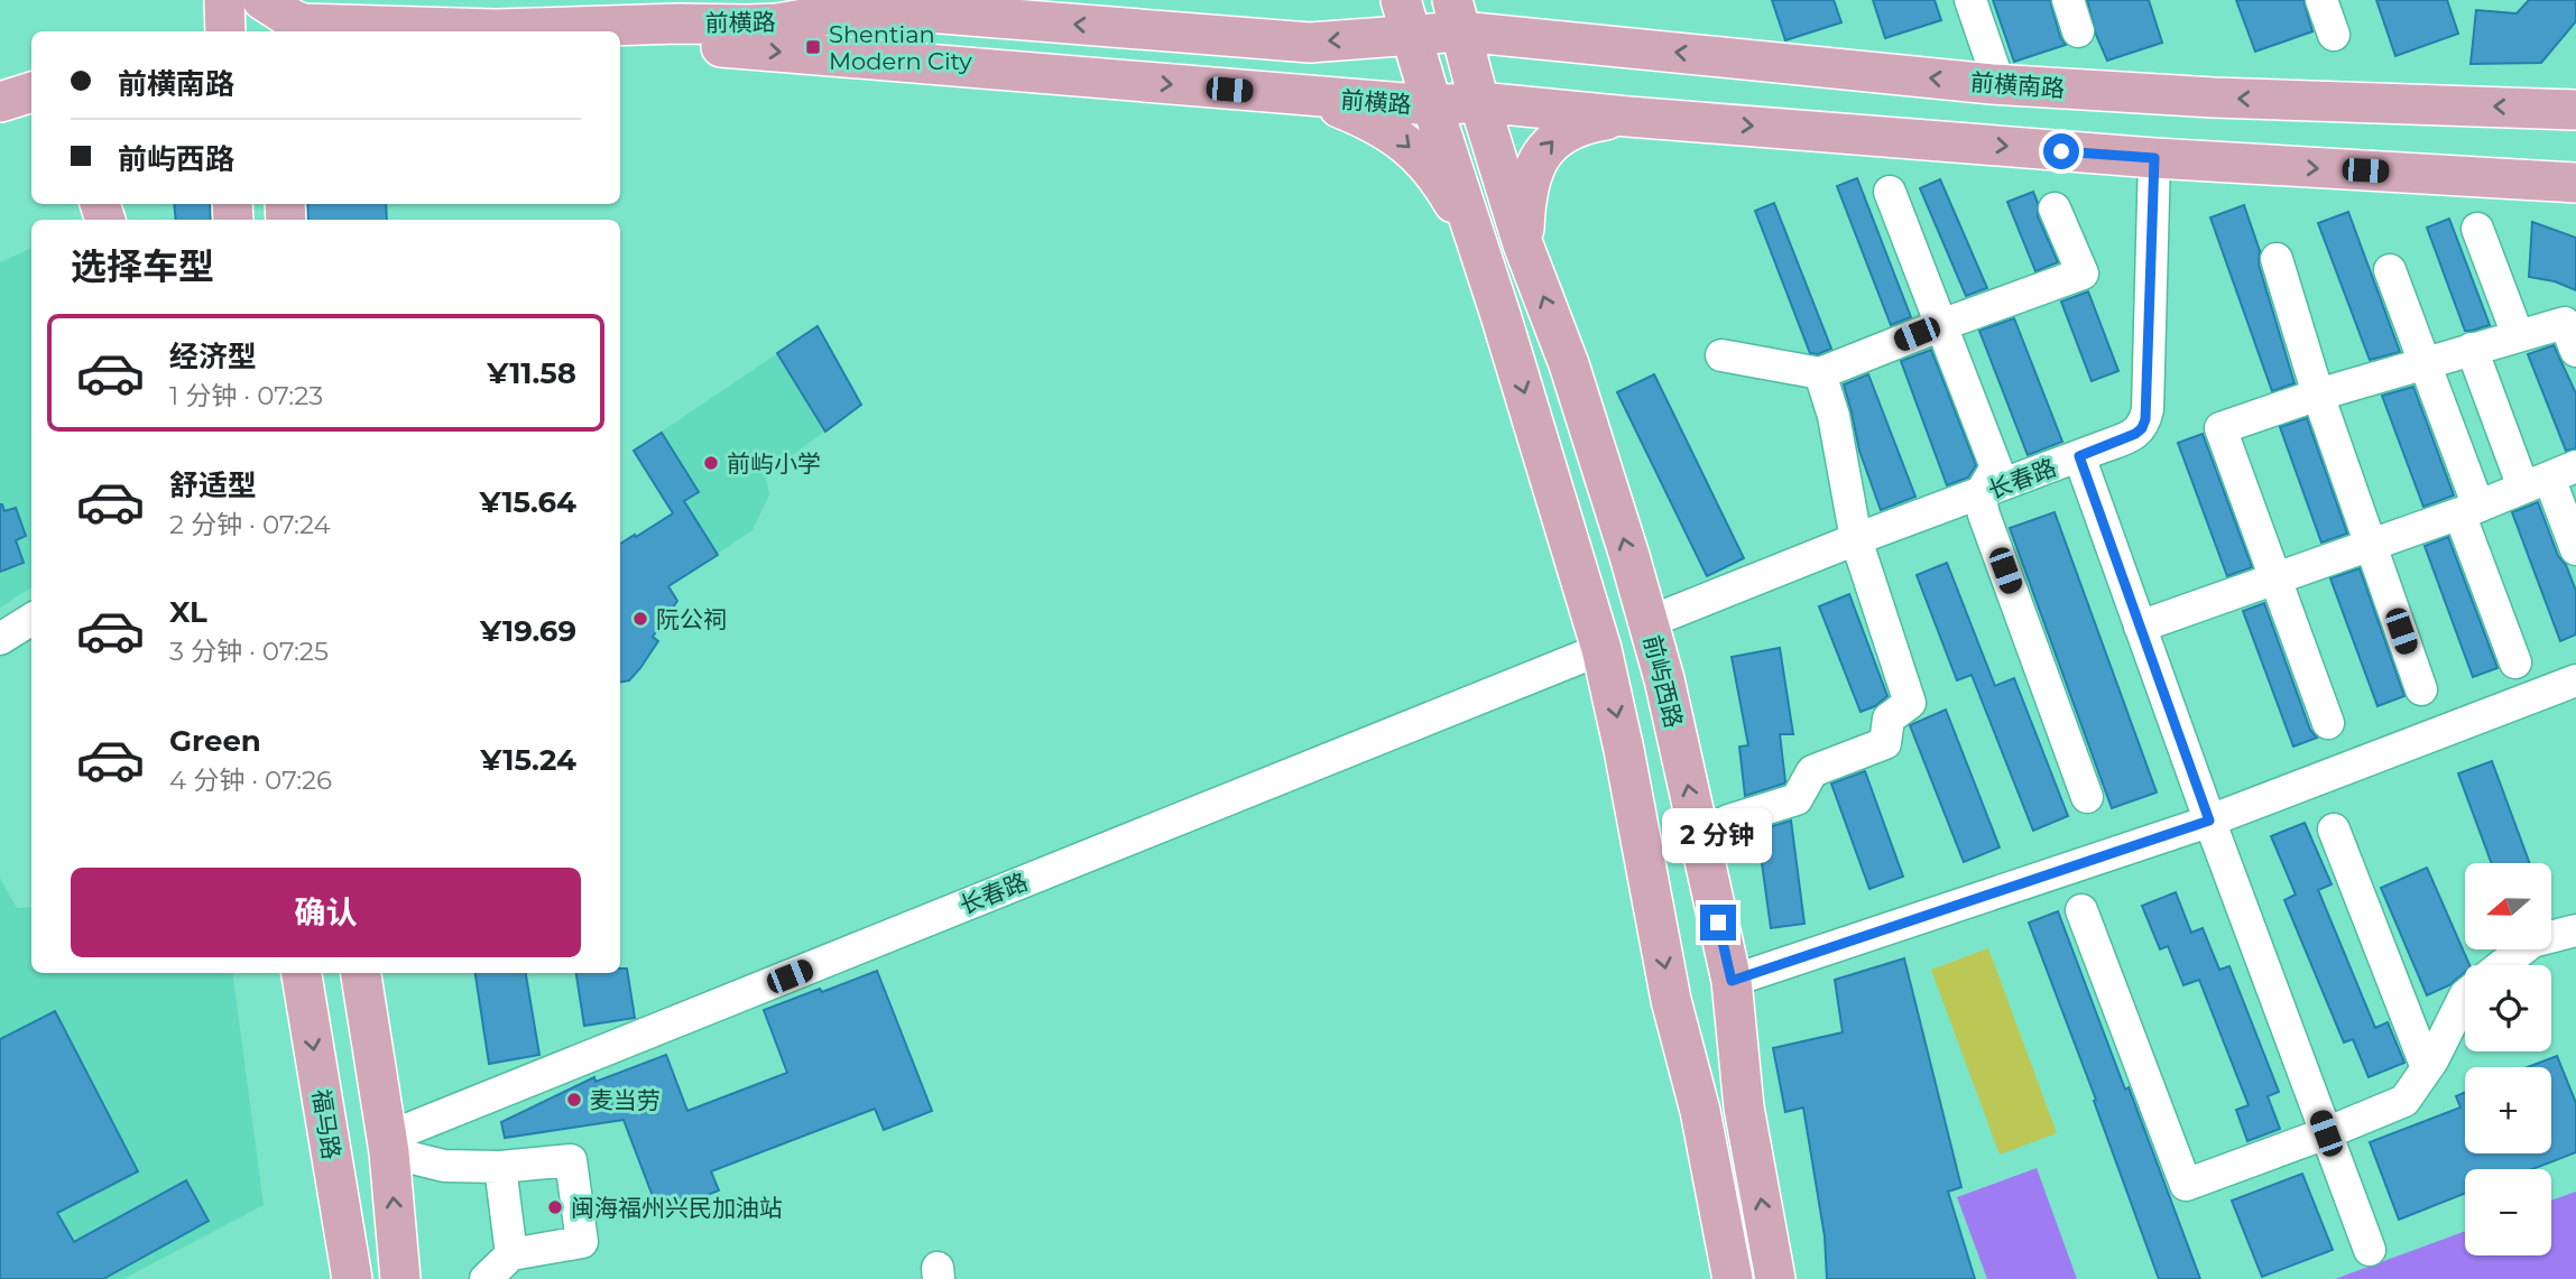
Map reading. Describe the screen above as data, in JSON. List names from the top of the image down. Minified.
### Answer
{"streets":{"main road":["前横路","前横南路","前屿西路","福马路"],"street":["长春路"]},"crossings":[["前横路","前横南路"],["前横路","前屿西路"],["前横南路","前屿西路"],["长春路","前屿西路"]],"places":{"transit":["Shentian Modern City"],"other":["前屿小学","阮公祠","麦当劳","闽海福州兴民加油站"]},"north":"left","page":{"banner":["前横南路","前屿西路"],"heading":"选择车型","list":[{"name":"经济型","note":"1 分钟 · 07:23","value":"¥11.58"},{"name":"舒适型","note":"2 分钟 · 07:24","value":"¥15.64"},{"name":"XL","note":"3 分钟 · 07:25","value":"¥19.69"},{"name":"Green","note":"4 分钟 · 07:26","value":"¥15.24"}],"bubble":"2 分钟","buttons":"确认","map_buttons":["+","−"]}}
